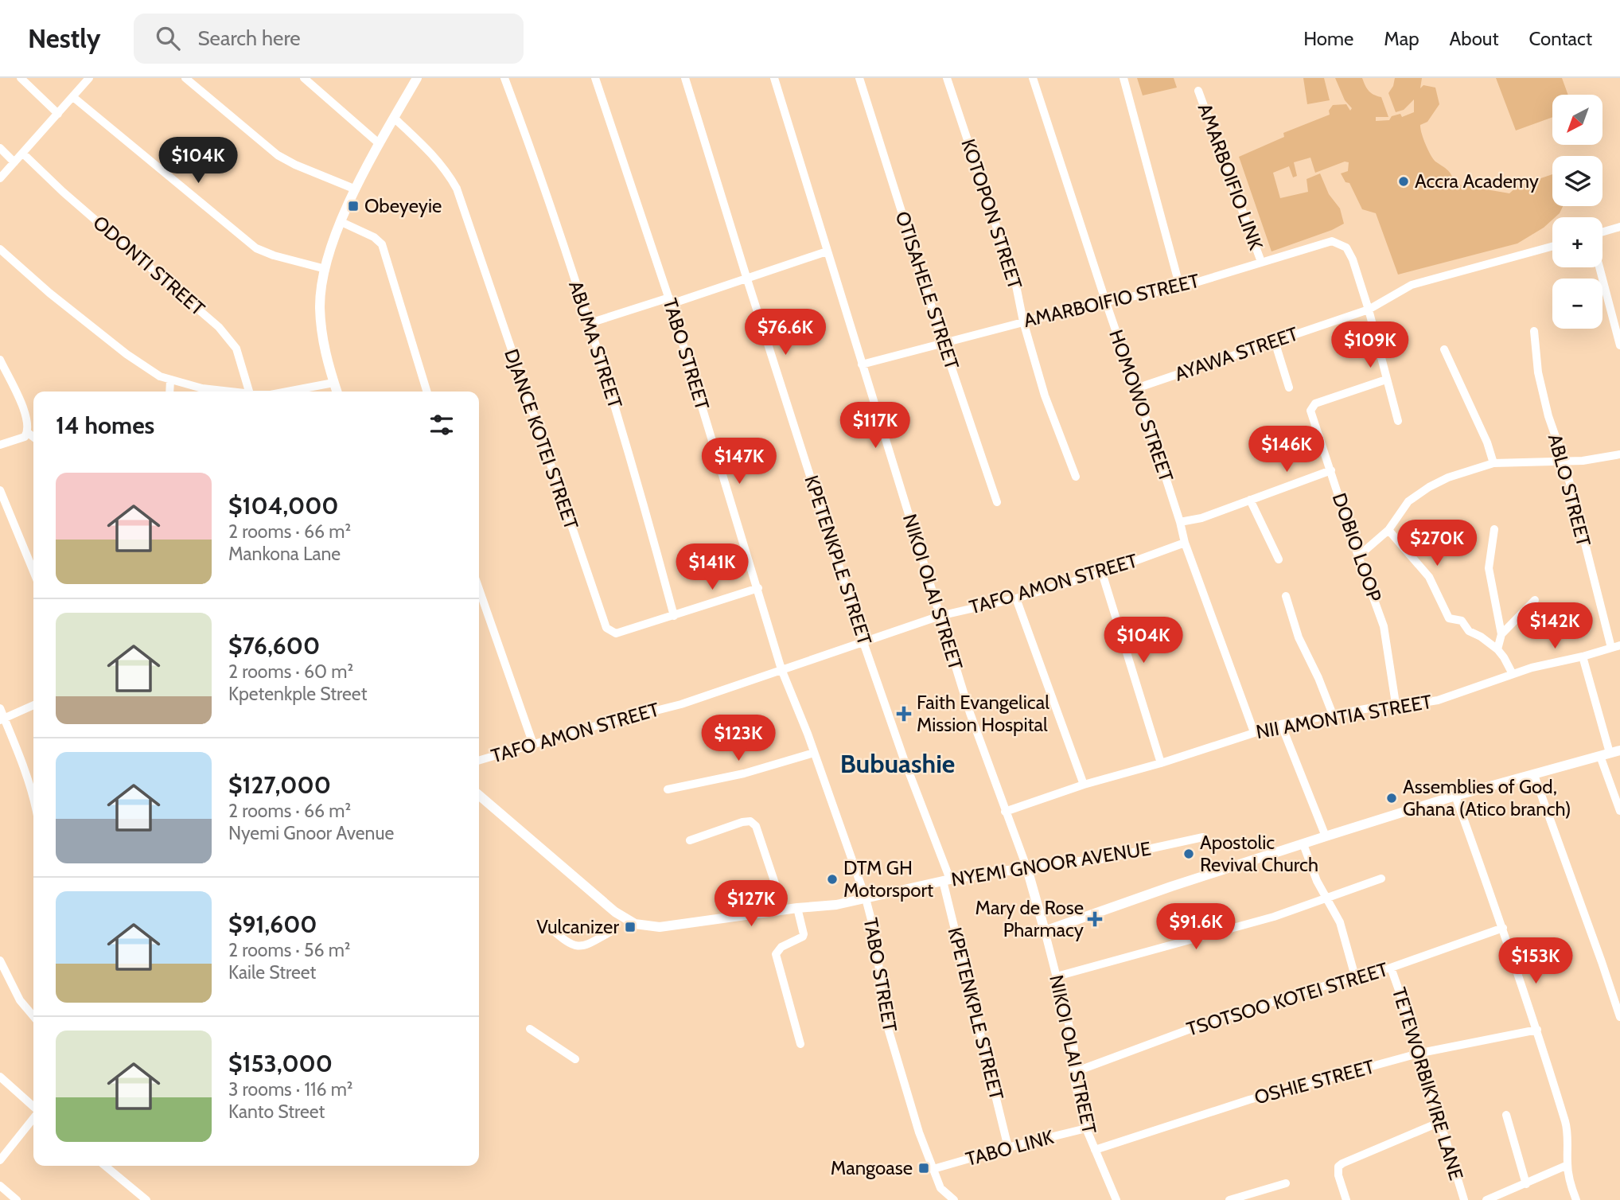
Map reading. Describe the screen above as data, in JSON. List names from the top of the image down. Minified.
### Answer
{"streets":{"street":["AMARBOIFIO LINK","KOTOPON STREET","ODONTI STREET","OTISAHELE STREET","AMARBOIFIO STREET","ABUMA STREET","TABO STREET","AYAWA STREET","HOMOWO STREET","DJANCE KOTEI STREET","ABLO STREET","DOBIO LOOP","KPETENKPLE STREET","TAFO AMON STREET","NIKOI OLAI STREET","NII AMONTIA STREET","NYEMI GNOOR AVENUE","TSOTSOO KOTEI STREET","OSHIE STREET","TETEWORBIKYIRE LANE","TABO LINK"]},"crossings":[["AMARBOIFIO LINK","AMARBOIFIO STREET"],["KOTOPON STREET","AMARBOIFIO STREET"],["OTISAHELE STREET","AMARBOIFIO STREET"],["AMARBOIFIO STREET","AYAWA STREET"],["AMARBOIFIO STREET","HOMOWO STREET"],["AMARBOIFIO STREET","NIKOI OLAI STREET"],["ABUMA STREET","DJANCE KOTEI STREET"],["TABO STREET","DJANCE KOTEI STREET"],["TABO STREET","TAFO AMON STREET"],["TABO STREET","NYEMI GNOOR AVENUE"],["TABO STREET","TABO LINK"],["AYAWA STREET","HOMOWO STREET"],["HOMOWO STREET","TAFO AMON STREET"],["HOMOWO STREET","NII AMONTIA STREET"],["ABLO STREET","NII AMONTIA STREET"],["DOBIO LOOP","NII AMONTIA STREET"],["KPETENKPLE STREET","TAFO AMON STREET"],["KPETENKPLE STREET","NYEMI GNOOR AVENUE"],["KPETENKPLE STREET","TABO LINK"],["TAFO AMON STREET","NIKOI OLAI STREET"],["NIKOI OLAI STREET","NII AMONTIA STREET"],["NIKOI OLAI STREET","NYEMI GNOOR AVENUE"],["NIKOI OLAI STREET","TSOTSOO KOTEI STREET"],["NIKOI OLAI STREET","OSHIE STREET"],["NIKOI OLAI STREET","TABO LINK"],["TSOTSOO KOTEI STREET","TETEWORBIKYIRE LANE"],["OSHIE STREET","TETEWORBIKYIRE LANE"]],"districts":["Bubuashie"],"places":{"other":["Accra Academy","Assemblies of God, Ghana (Atico branch)","Apostolic Revival Church","DTM GH Motorsport"],"transit":["Obeyeyie","Vulcanizer","Mangoase"],"health":["Faith Evangelical Mission Hospital","Mary de Rose Pharmacy"]},"north":"bottom left","page":{"header":"Nestly","search":"Search here","nav":["Home","Map","About","Contact"],"map_buttons":["+","−"],"price":["$104K","$76.6K","$109K","$117K","$146K","$147K","$270K","$141K","$142K","$104K","$123K","$127K","$91.6K","$153K"],"heading":"14 homes","list":[{"name":"$104,000","note":"2 rooms · 66 m² · Mankona Lane"},{"name":"$76,600","note":"2 rooms · 60 m² · Kpetenkple Street"},{"name":"$127,000","note":"2 rooms · 66 m² · Nyemi Gnoor Avenue"},{"name":"$91,600","note":"2 rooms · 56 m² · Kaile Street"},{"name":"$153,000","note":"3 rooms · 116 m² · Kanto Street"}]}}
